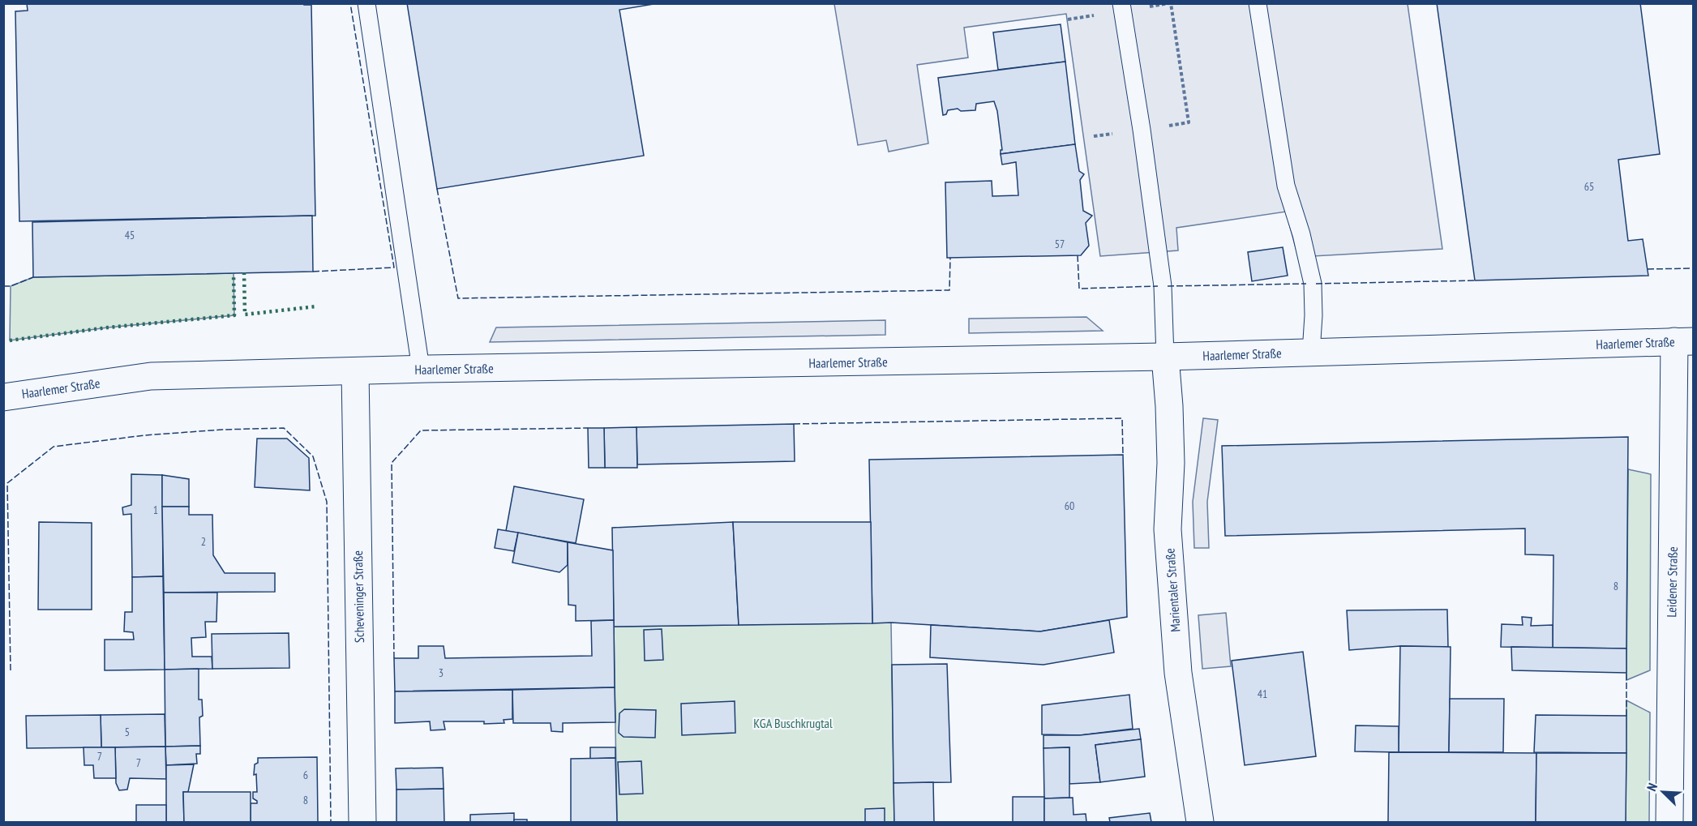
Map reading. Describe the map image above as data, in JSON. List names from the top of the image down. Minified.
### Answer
{"streets":{"street":["Haarlemer Straße","Leidener Straße","Marientaler Straße","Scheveninger Straße"]},"crossings":[["Haarlemer Straße","Leidener Straße"],["Haarlemer Straße","Marientaler Straße"],["Haarlemer Straße","Scheveninger Straße"]],"parks":["KGA Buschkrugtal"],"house_numbers":["65","45","57","60","1","2","8","3","41","5","7","7","6","8"],"north":"top left"}
